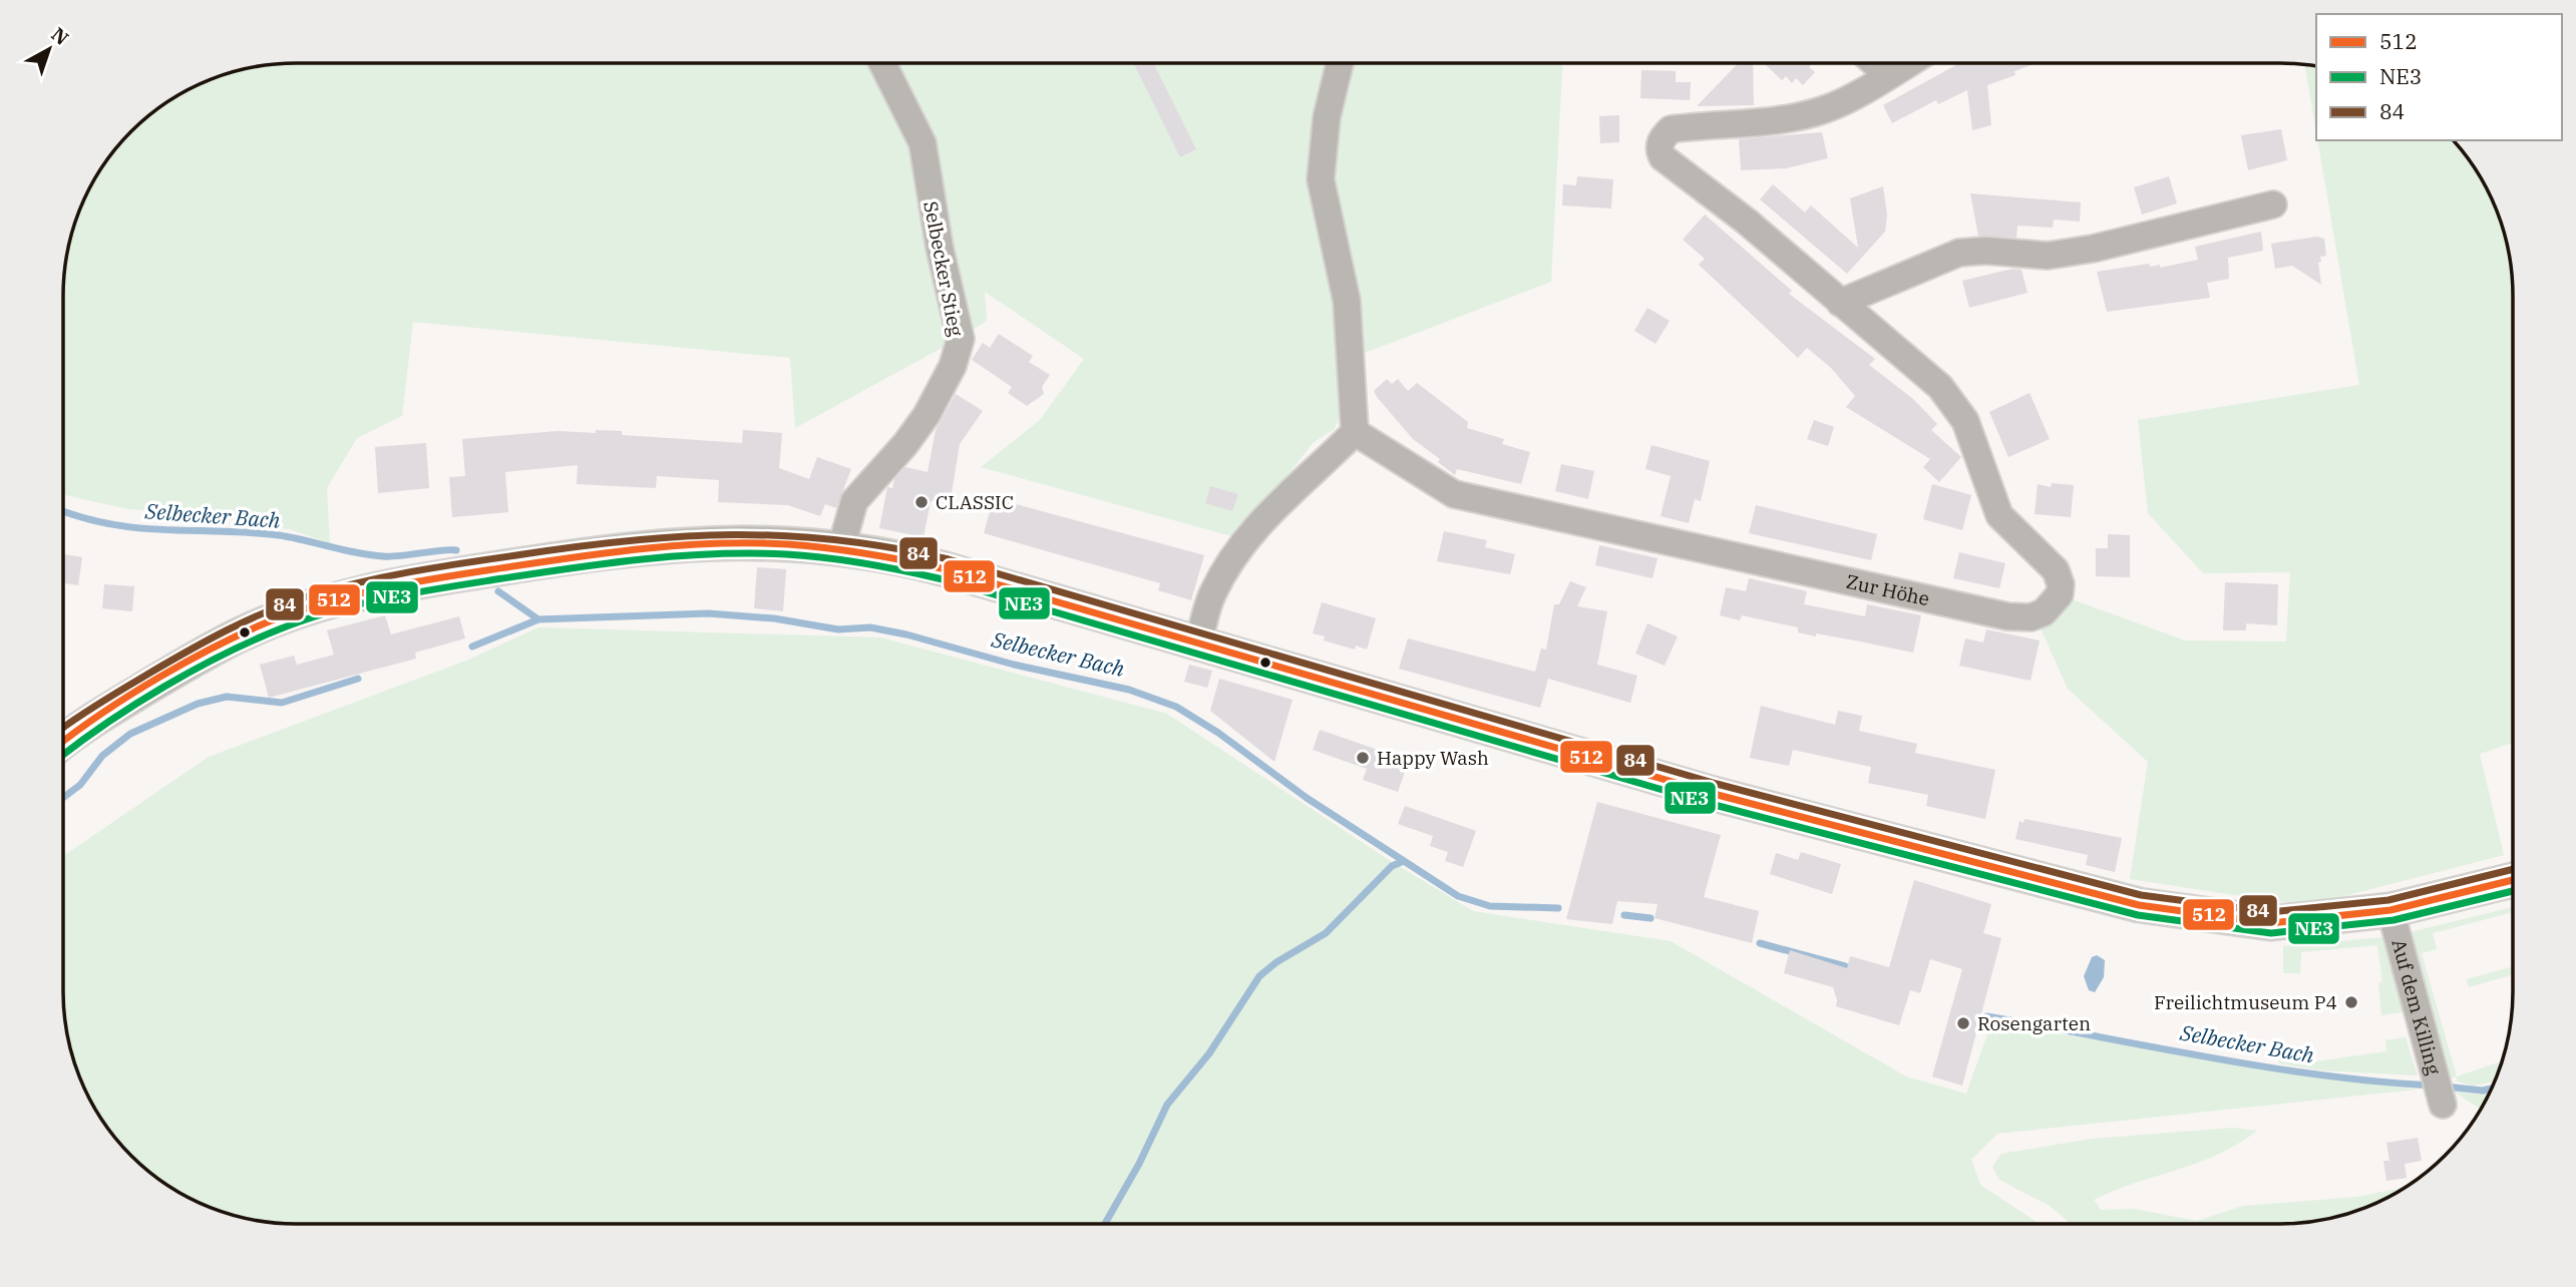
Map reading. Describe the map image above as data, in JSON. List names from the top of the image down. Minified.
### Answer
{"streets":{"street":["Selbecker Stieg","Zur Höhe","Auf dem Killing"]},"water":["Selbecker Bach"],"places":["CLASSIC","Happy Wash","Freilichtmuseum P4","Rosengarten"],"lines":["transit line 84","transit line 512","transit line NE3"],"legend":["512","NE3","84"],"north":"top right"}
